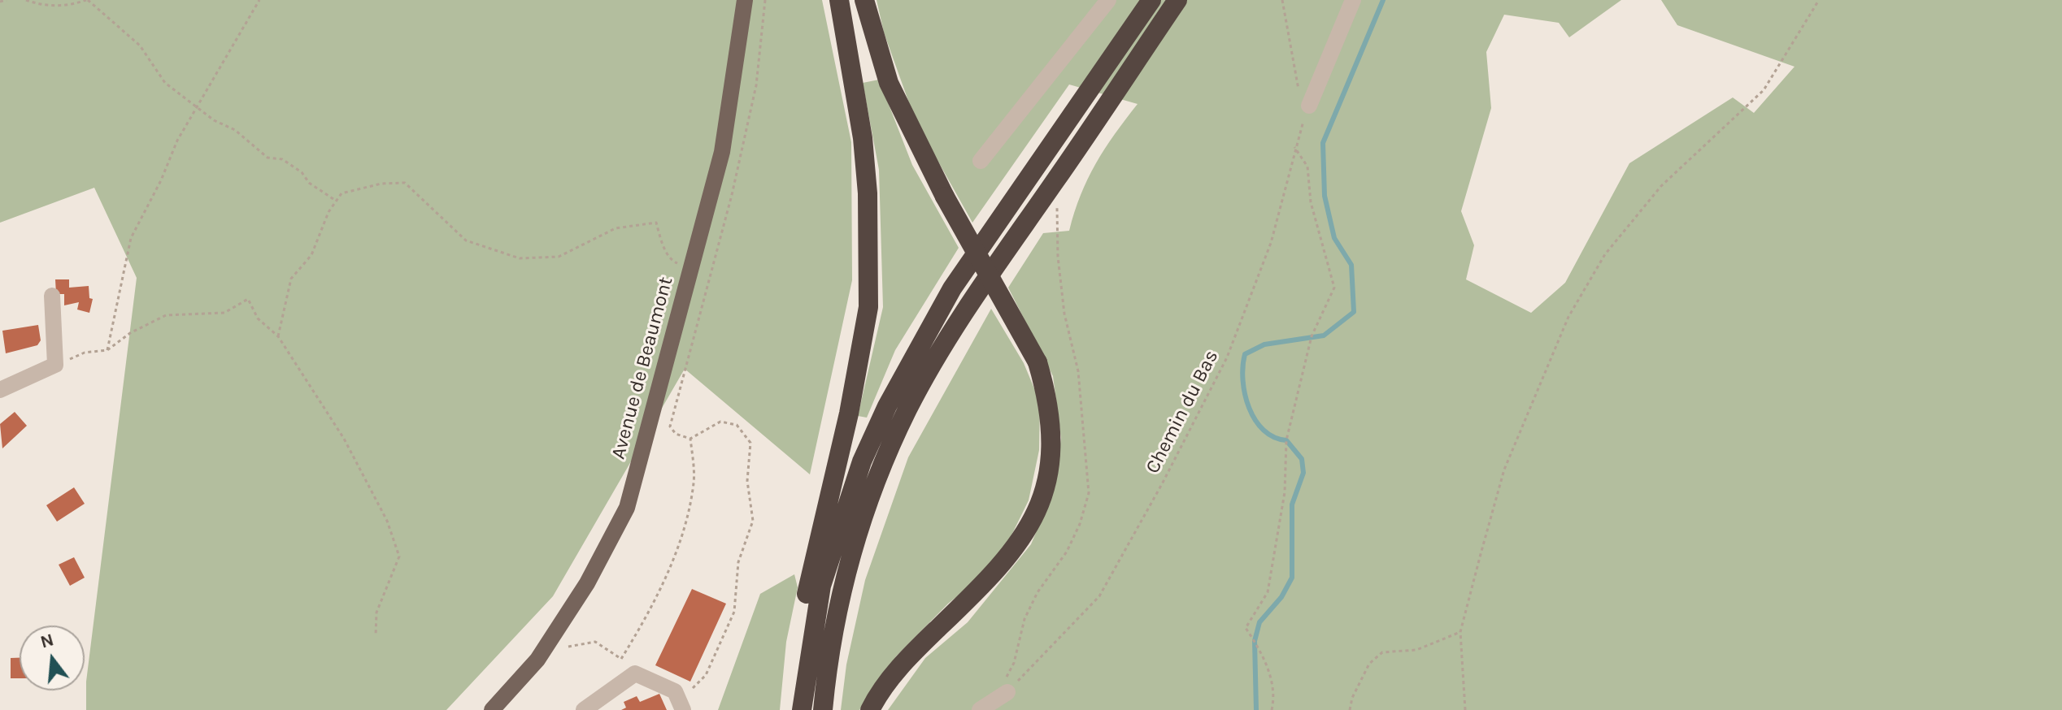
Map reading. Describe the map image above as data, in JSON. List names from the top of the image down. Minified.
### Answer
{"streets":{"main road":["Avenue de Beaumont"],"path":["Chemin du Bas"]},"north":"top"}
